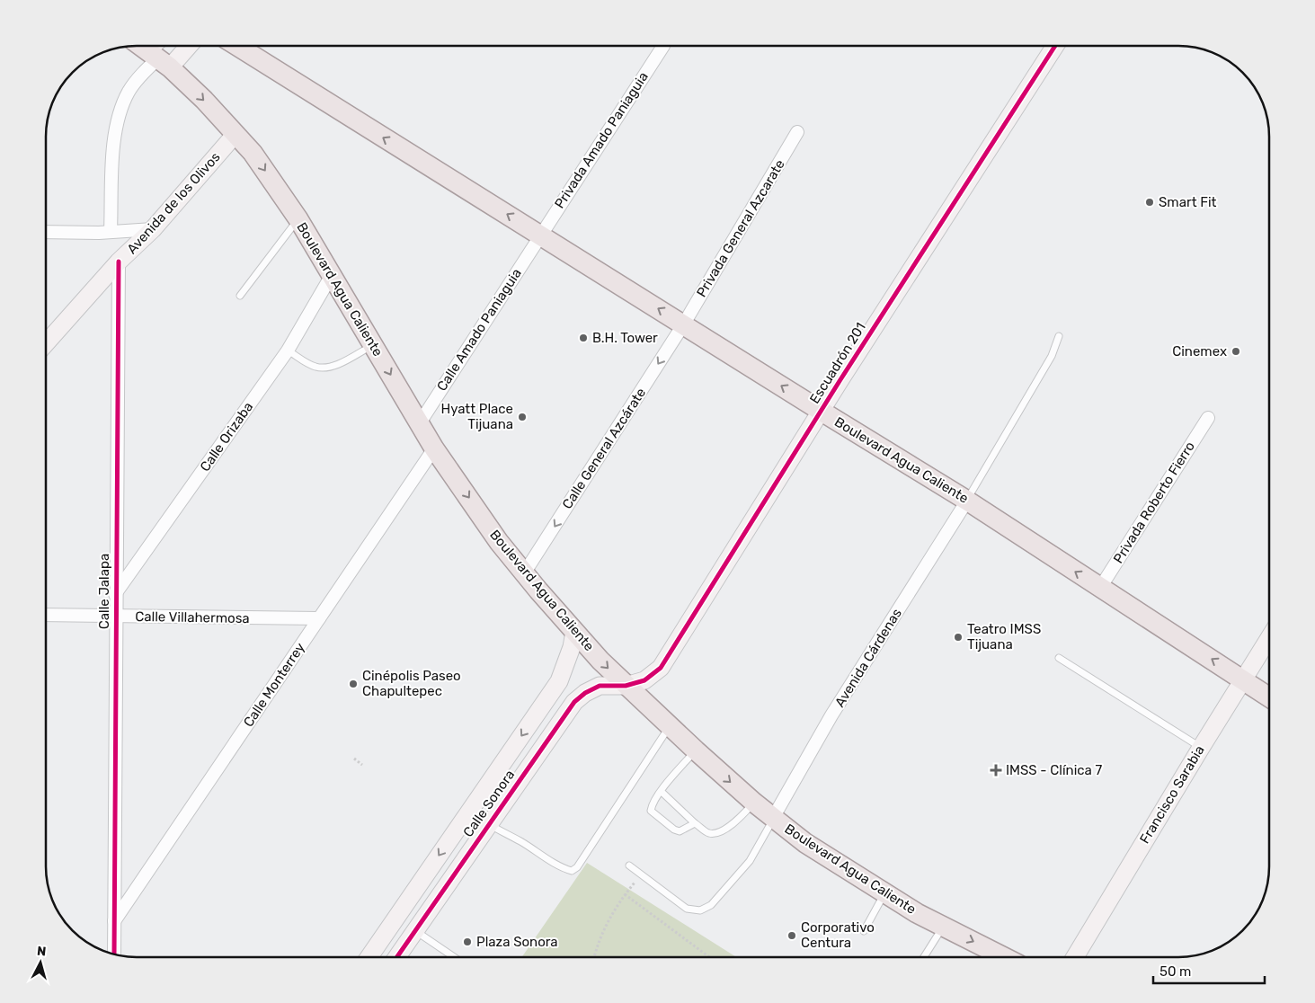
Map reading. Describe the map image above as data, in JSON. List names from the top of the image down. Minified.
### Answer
{"streets":{"main road":["Boulevard Agua Caliente"],"street":["Privada Amado Paniaguia","Avenida de los Olivos","Privada General Azcarate","Calle Amado Paniaguia","Escuadrón 201","Calle Orizaba","Calle General Azcárate","Privada Roberto Fierro","Calle Jalapa","Calle Villahermosa","Avenida Cárdenas","Calle Monterrey","Francisco Sarabia","Calle Sonora"]},"crossings":[["Privada Amado Paniaguia","Boulevard Agua Caliente"],["Privada Amado Paniaguia","Calle Amado Paniaguia"],["Avenida de los Olivos","Boulevard Agua Caliente"],["Avenida de los Olivos","Calle Jalapa"],["Privada General Azcarate","Boulevard Agua Caliente"],["Privada General Azcarate","Calle General Azcárate"],["Boulevard Agua Caliente","Calle Amado Paniaguia"],["Boulevard Agua Caliente","Escuadrón 201"],["Boulevard Agua Caliente","Calle Orizaba"],["Boulevard Agua Caliente","Calle General Azcárate"],["Boulevard Agua Caliente","Privada Roberto Fierro"],["Boulevard Agua Caliente","Avenida Cárdenas"],["Boulevard Agua Caliente","Calle Monterrey"],["Boulevard Agua Caliente","Francisco Sarabia"],["Boulevard Agua Caliente","Calle Sonora"],["Escuadrón 201","Calle Sonora"],["Calle Orizaba","Calle Jalapa"],["Calle Jalapa","Calle Villahermosa"],["Calle Jalapa","Calle Monterrey"],["Calle Villahermosa","Calle Monterrey"]],"one_way":["Calle General Azcárate"],"places":{"other":["Smart Fit","B.H. Tower","Cinemex","Hyatt Place Tijuana","Teatro IMSS Tijuana","Cinépolis Paseo Chapultepec","Corporativo Centura","Plaza Sonora"],"health":["IMSS - Clínica 7"]},"scale_bar":"50 m","north":"top"}
